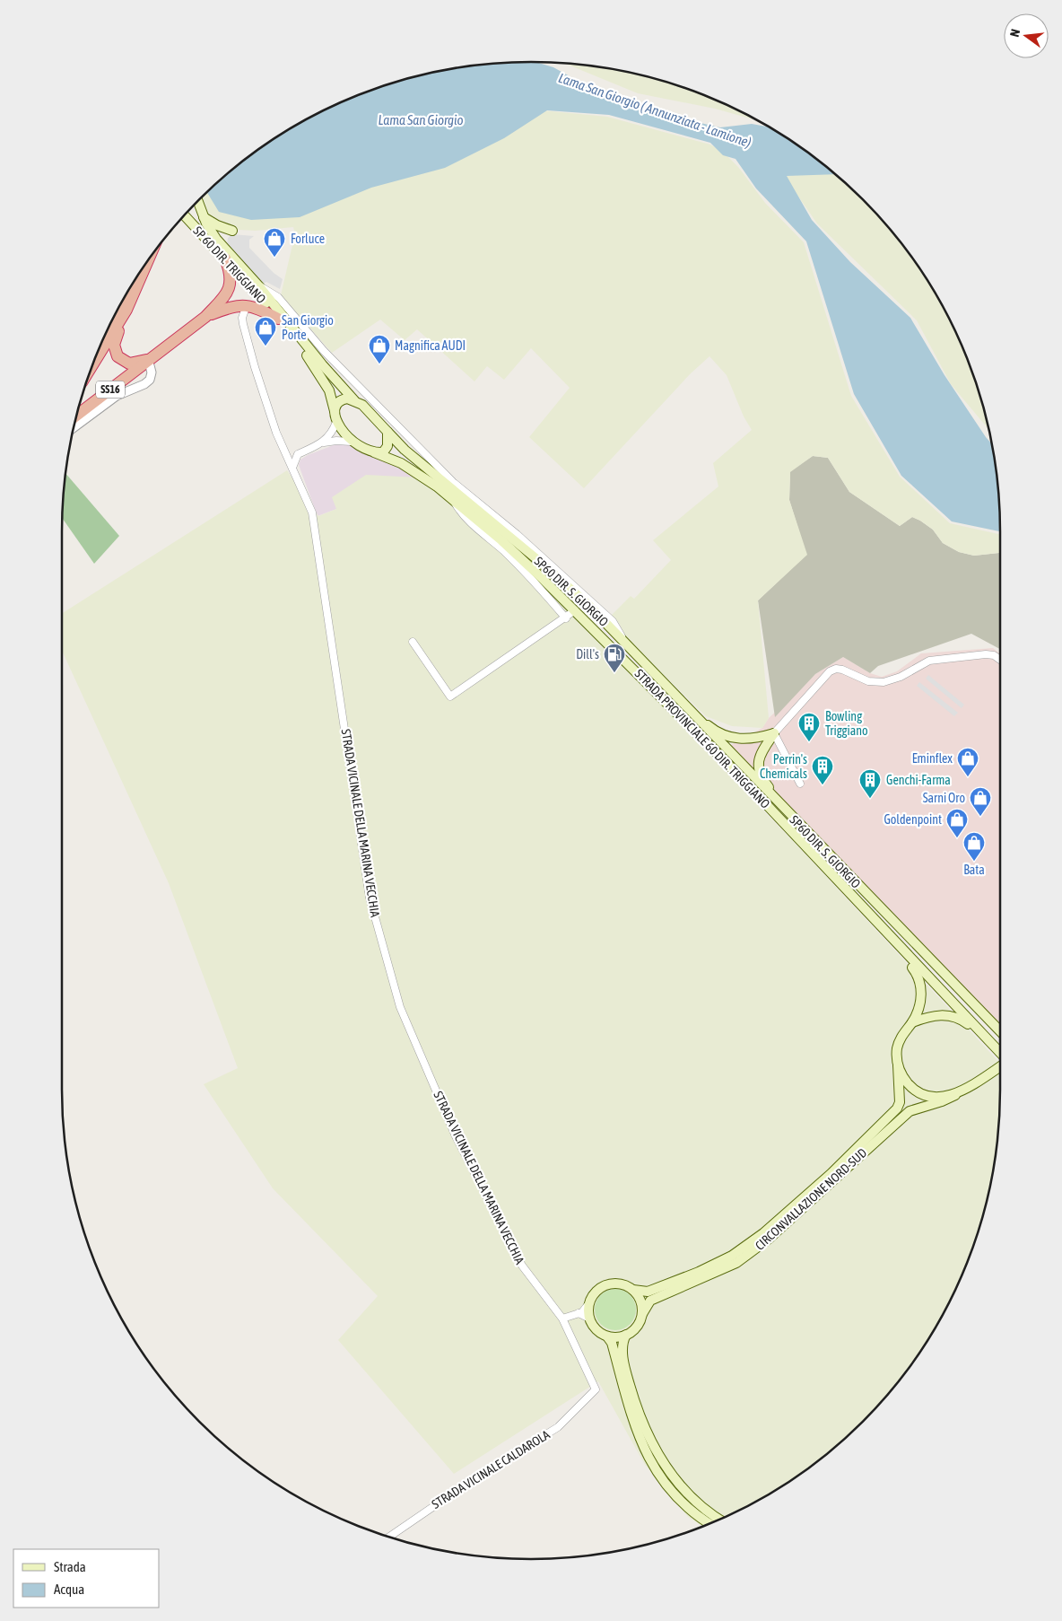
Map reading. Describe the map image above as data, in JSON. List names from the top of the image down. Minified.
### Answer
{"streets":{"highway":["SS16"],"main road":["SP 60 DIR. TRIGGIANO","SP60 DIR. S. GIORGIO","STRADA PROVINCIALE 60 DIR. TRIGGIANO","CIRCONVALLAZIONE NORD-SUD"],"street":["STRADA VICINALE DELLA MARINA VECCHIA","STRADA VICINALE CALDAROLA"]},"crossings":[["SP 60 DIR. TRIGGIANO","SS16"],["STRADA PROVINCIALE 60 DIR. TRIGGIANO","CIRCONVALLAZIONE NORD-SUD"],["STRADA VICINALE DELLA MARINA VECCHIA","STRADA VICINALE CALDAROLA"]],"water":["Lama San Giorgio ( Annunziata - Lamione)","Lama San Giorgio"],"places":{"shop":["Forluce","San Giorgio Porte","Magnifica AUDI","Eminflex","Sarni Oro","Goldenpoint","Bata"],"fuel station":["Dill's"],"building":["Bowling Triggiano","Perrin's Chemicals","Genchi-Farma"]},"legend":["Strada","Acqua"],"north":"left"}
